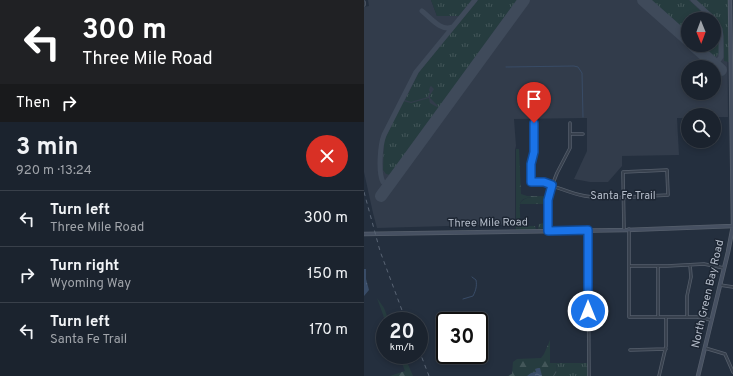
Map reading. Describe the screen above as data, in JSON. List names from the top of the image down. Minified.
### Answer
{"streets":{"street":["Santa Fe Trail","Three Mile Road","North Green Bay Road"]},"crossings":[["Three Mile Road","North Green Bay Road"]],"north":"bottom","page":{"turn":["300 m","Three Mile Road"],"then":"Then","heading":["3 min","920 m · 13:24"],"list":[{"name":"Turn left","note":"Three Mile Road","value":"300 m"},{"name":"Turn right","note":"Wyoming Way","value":"150 m"},{"name":"Turn left","note":"Santa Fe Trail","value":"170 m"}],"speed":"20 km/h","limit":"30"}}
